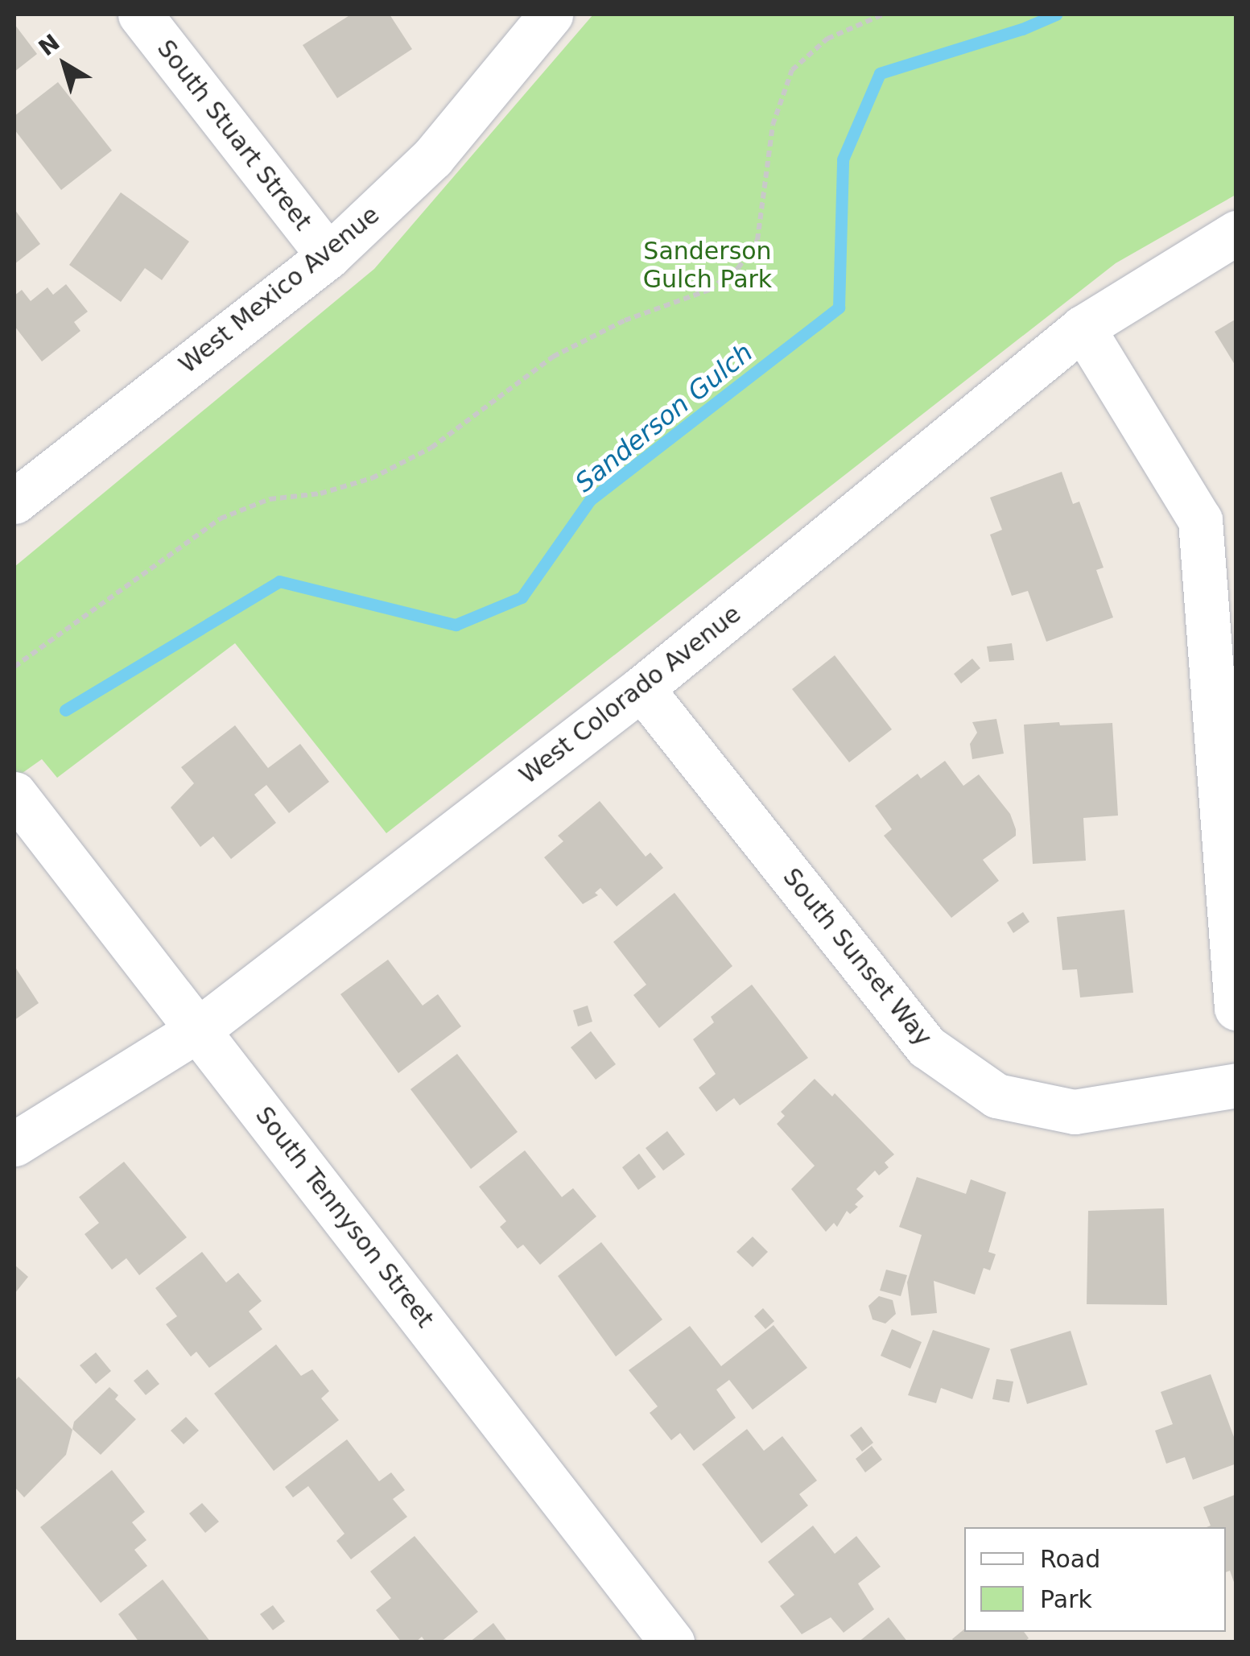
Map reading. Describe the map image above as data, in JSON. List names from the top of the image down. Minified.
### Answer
{"streets":{"street":["South Stuart Street","West Mexico Avenue","West Colorado Avenue","South Sunset Way","South Tennyson Street"]},"crossings":[["South Stuart Street","West Mexico Avenue"],["West Colorado Avenue","South Sunset Way"],["West Colorado Avenue","South Tennyson Street"]],"water":["Sanderson Gulch"],"parks":["Sanderson Gulch Park"],"legend":["Road","Park"],"north":"top left"}
